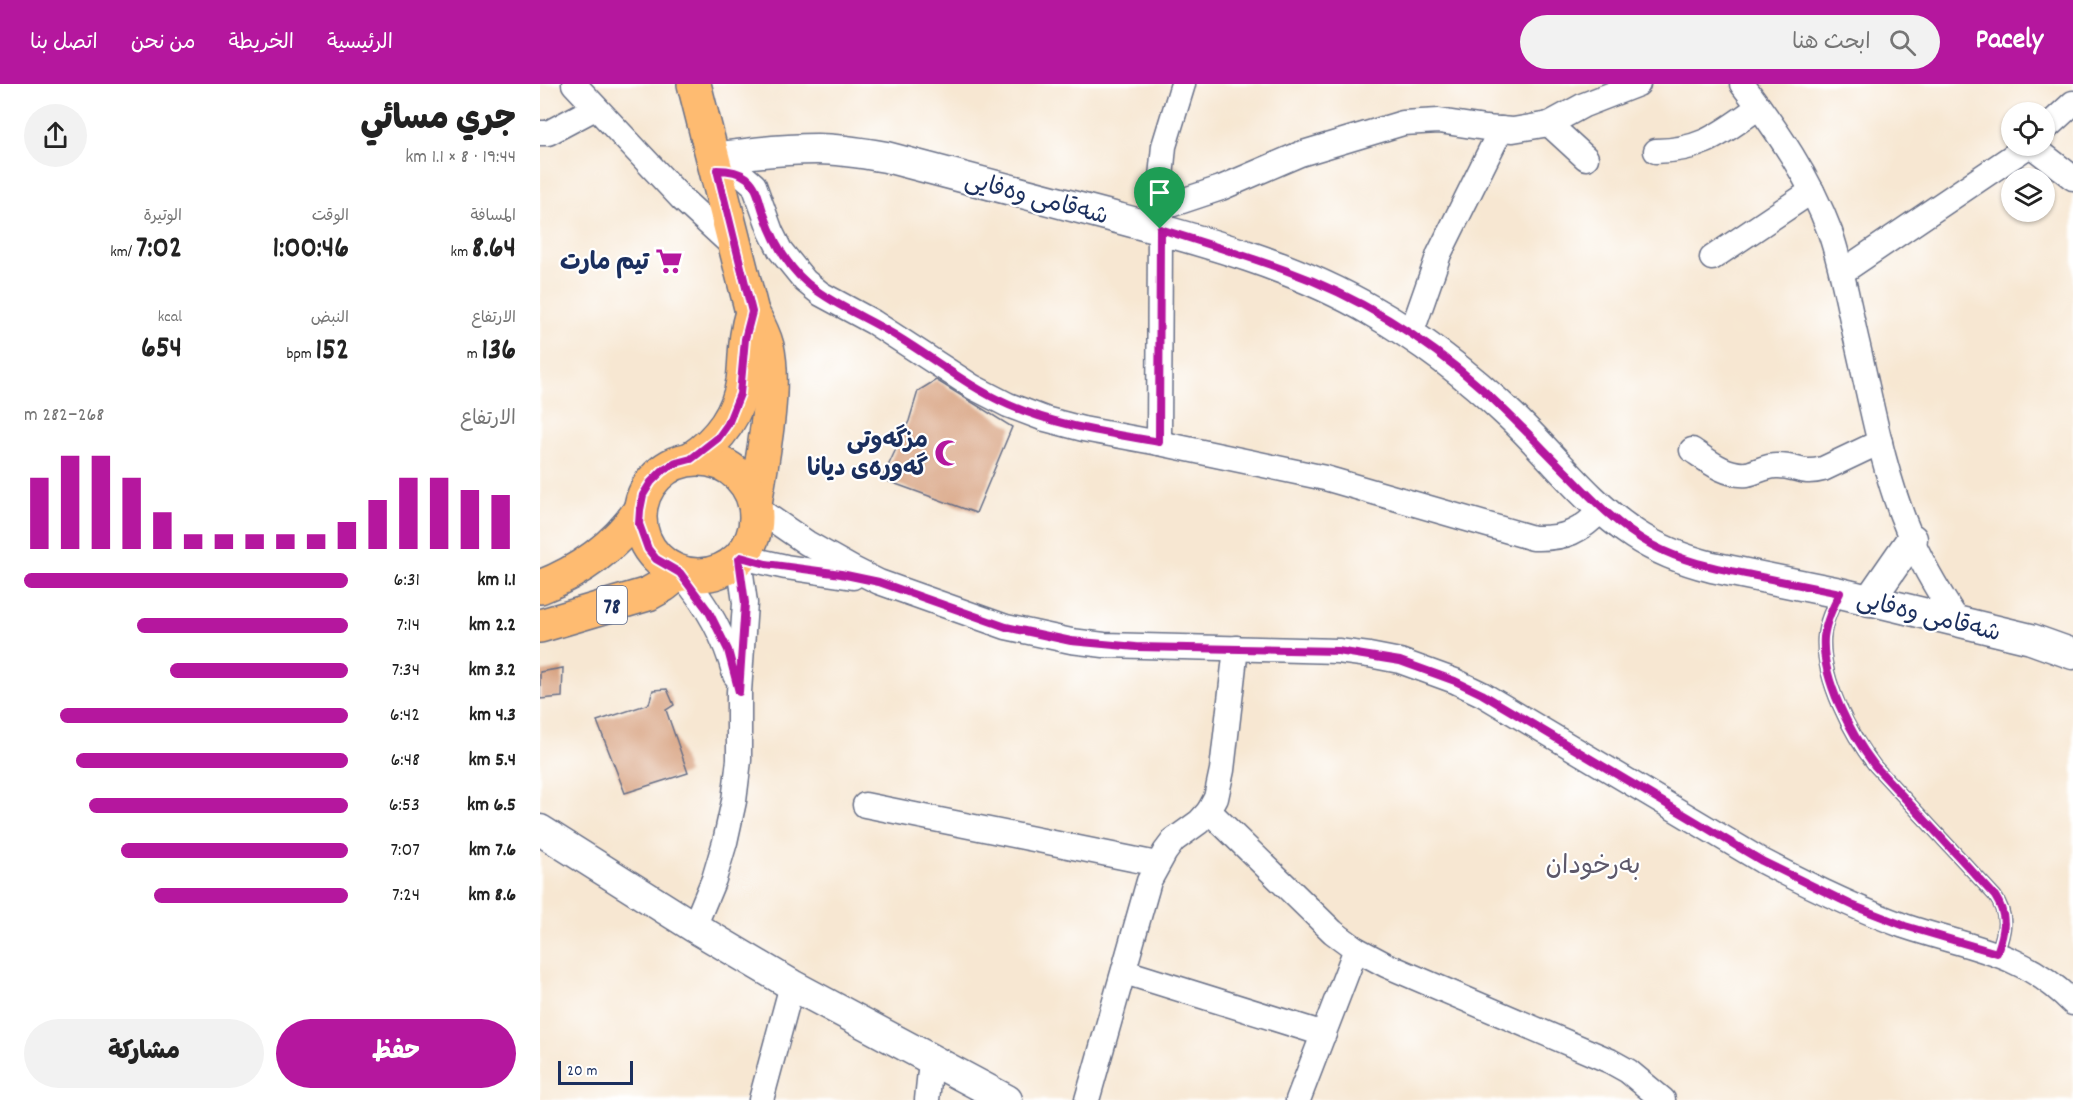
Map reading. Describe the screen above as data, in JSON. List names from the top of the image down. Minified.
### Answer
{"streets":{"main road":["78"],"street":["شەقامی وەفایی"]},"districts":["بەرخودان"],"places":{"supermarket":["تیم مارت"],"mosque":["مزگەوتی گەورەی دیانا"]},"scale_bar":"20 m","page":{"header":"Pacely","search":"ابحث هنا","nav":["الرئيسية","الخريطة","من نحن","اتصل بنا"],"heading":["جري مسائي","19:44 · 8 × 1.1 km"],"stats":[["المسافة","8.64 km"],["الوقت","1:00:46"],["الوتيرة","7:02 /km"],["الارتفاع","136 m"],["النبض","152 bpm"],["kcal","654"]],"chart":["الارتفاع","268–282 m"],"list":[{"name":"1.1 km","note":"6:31"},{"name":"2.2 km","note":"7:14"},{"name":"3.2 km","note":"7:34"},{"name":"4.3 km","note":"6:42"},{"name":"5.4 km","note":"6:48"},{"name":"6.5 km","note":"6:53"},{"name":"7.6 km","note":"7:07"},{"name":"8.6 km","note":"7:24"}],"buttons":["حفظ","مشاركة"],"scale":"20 m"}}
